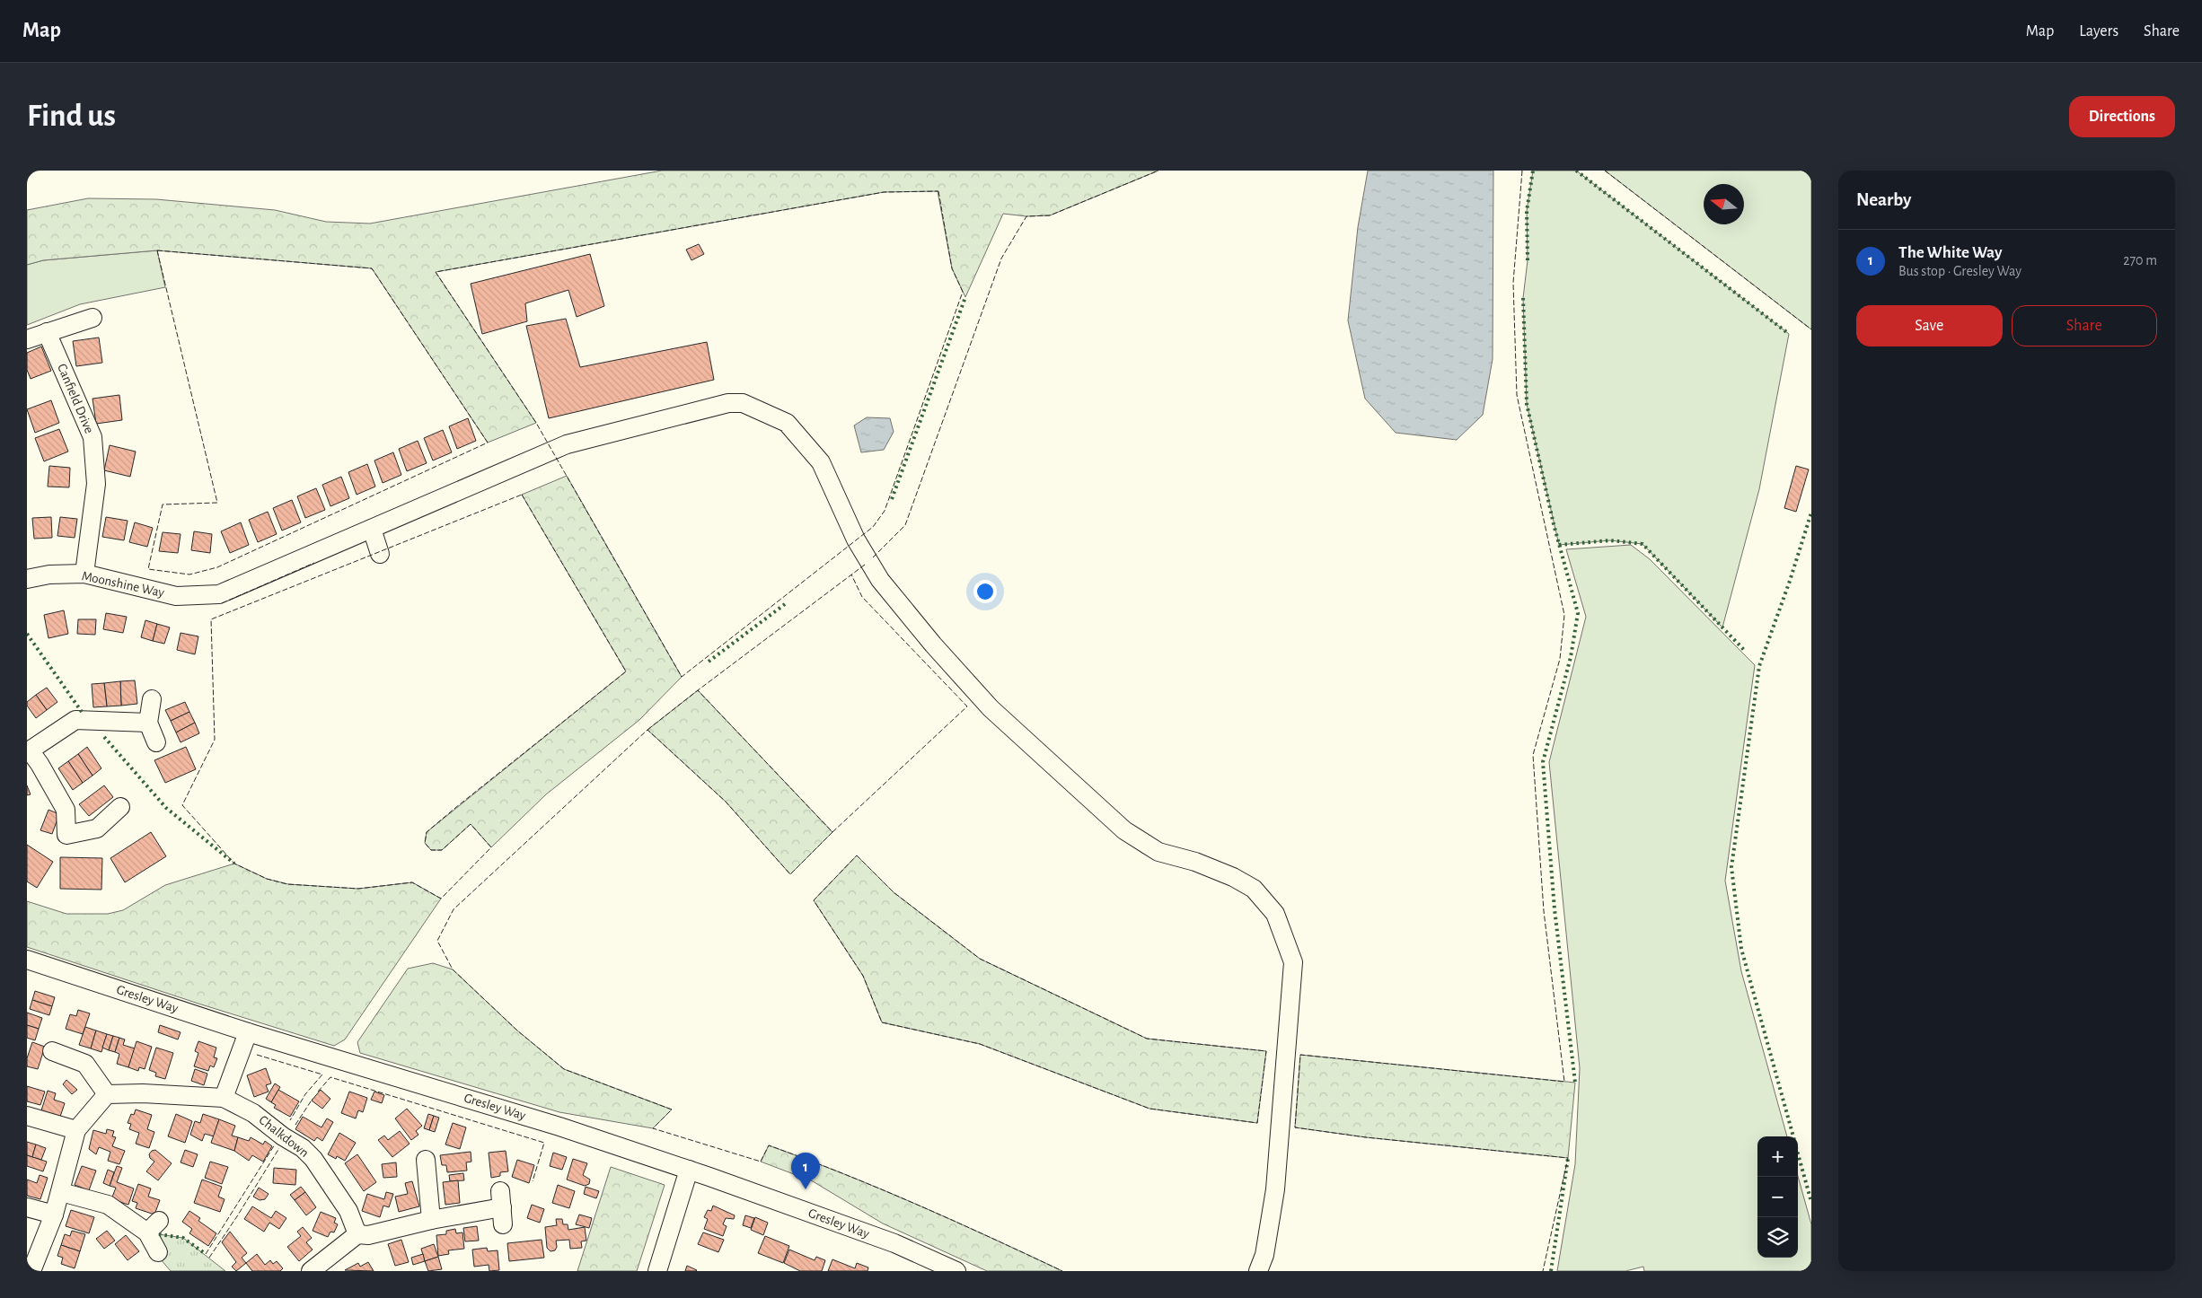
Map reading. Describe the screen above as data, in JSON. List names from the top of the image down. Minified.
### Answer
{"streets":{"street":["Canfield Drive","Moonshine Way","Gresley Way","Chalkdown"]},"crossings":[["Canfield Drive","Moonshine Way"]],"north":"left","page":{"header":"Map","nav":["Map","Layers","Share"],"buttons":["Directions",["Save","Share"]],"title":"Find us","heading":"Nearby","list":[{"mark":"1","name":"The White Way","note":"Bus stop · Gresley Way","value":"270 m"}],"map_buttons":["+","−"],"pins":"1"}}
